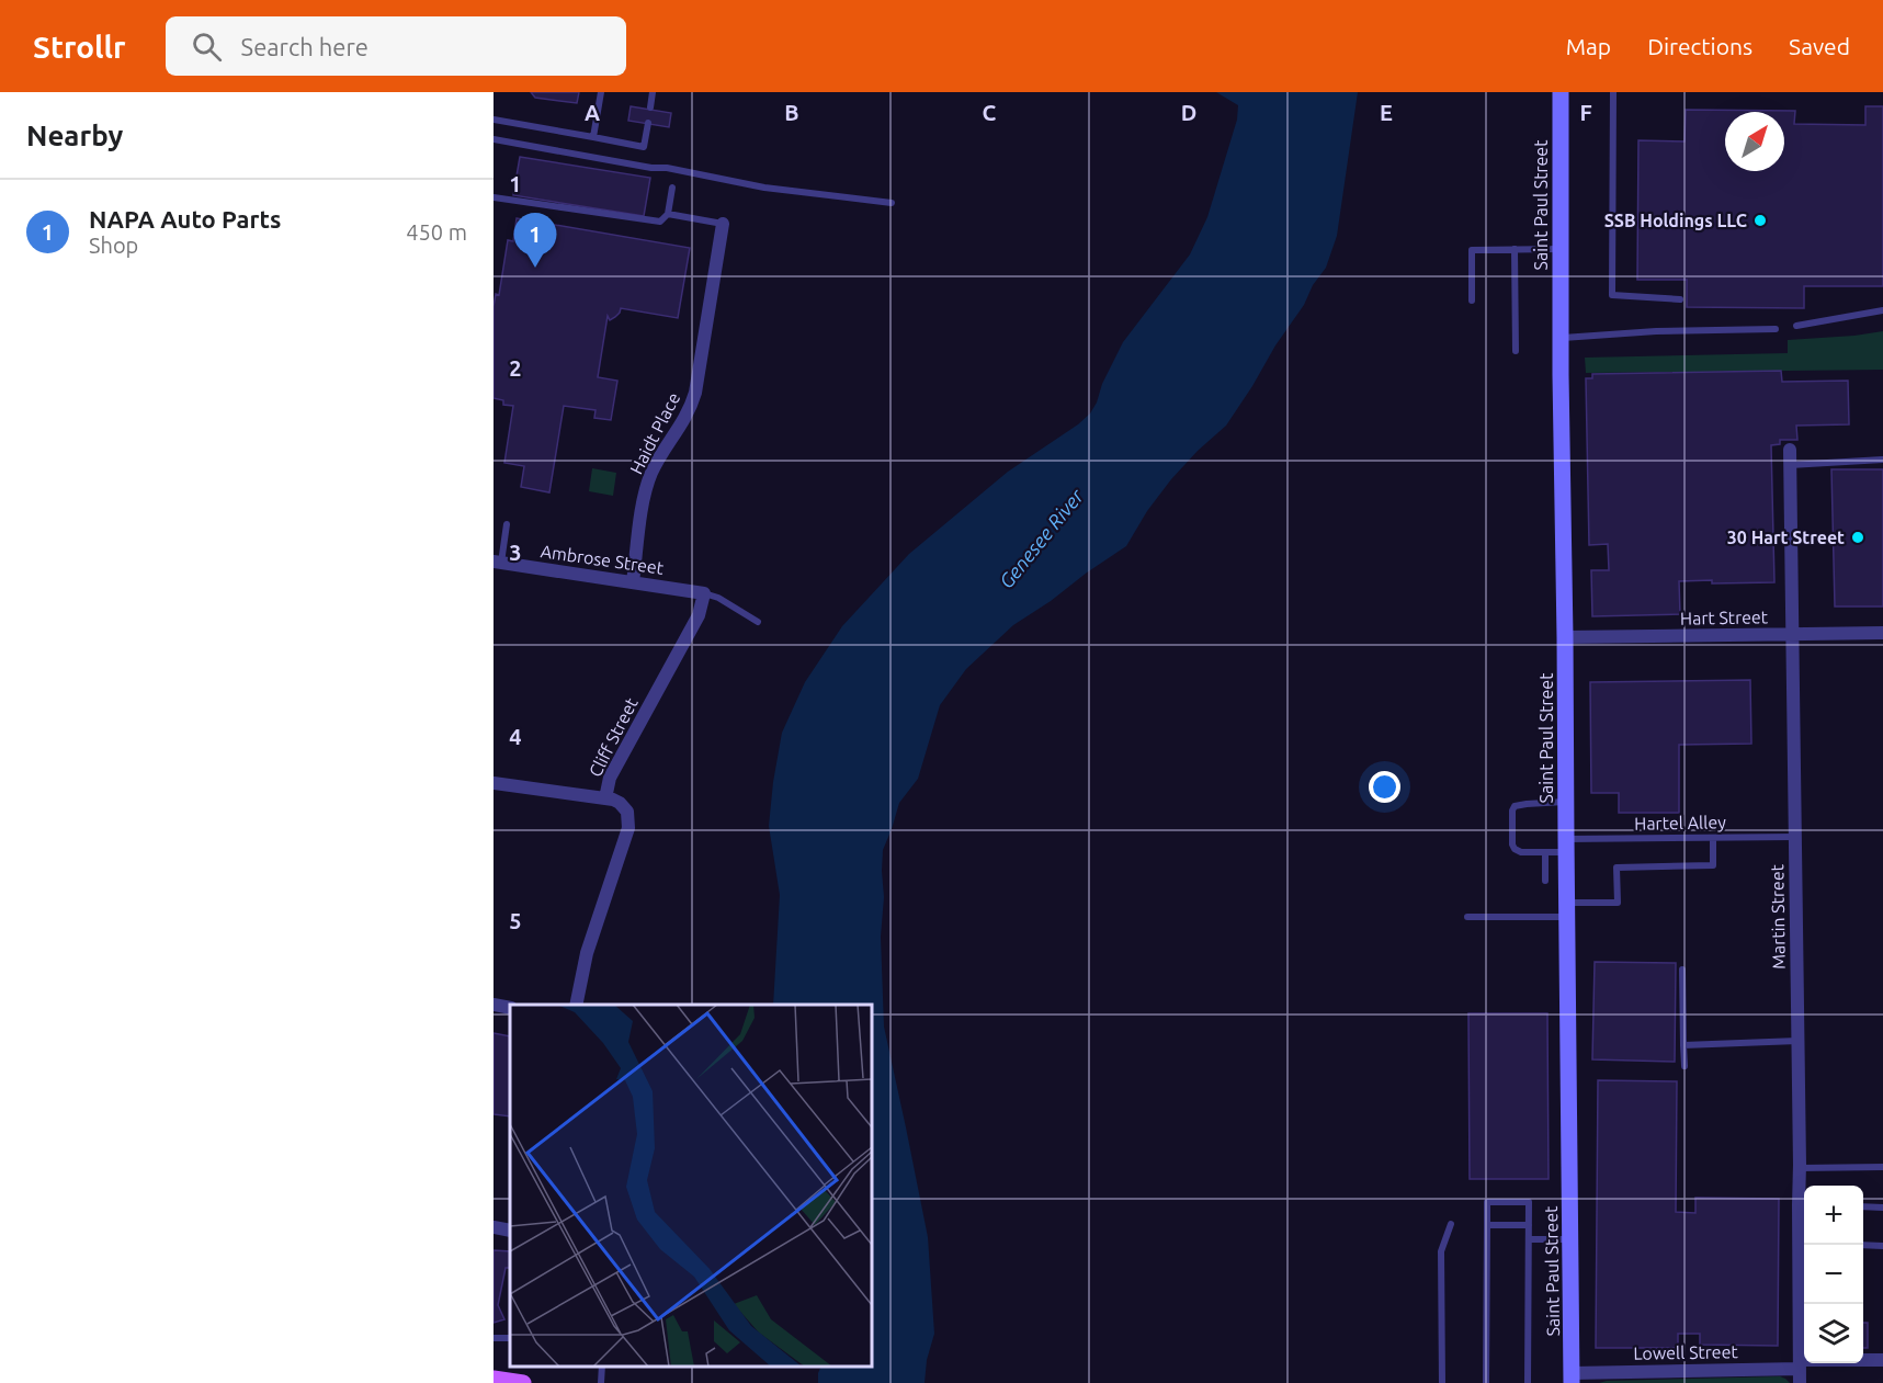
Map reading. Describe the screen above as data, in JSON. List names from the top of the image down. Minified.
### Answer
{"streets":{"main road":["Saint Paul Street"],"street":["Haidt Place","Ambrose Street","Hart Street","Cliff Street","Martin Street","Lowell Street"],"lane":["Hartel Alley"]},"crossings":[["Saint Paul Street","Hart Street"],["Saint Paul Street","Hartel Alley"],["Saint Paul Street","Lowell Street"],["Haidt Place","Ambrose Street"],["Ambrose Street","Cliff Street"],["Hart Street","Martin Street"],["Hartel Alley","Martin Street"],["Martin Street","Lowell Street"]],"water":["Genesee River"],"places":["SSB Holdings LLC","30 Hart Street"],"north":"top right","page":{"header":"Strollr","search":"Search here","nav":["Map","Directions","Saved"],"heading":"Nearby","list":[{"mark":"1","name":"NAPA Auto Parts","note":"Shop","value":"450 m"}],"pins":"1","map_buttons":["+","−"]},"grid":{"columns":["A","B","C","D","E","F"],"rows":["1","2","3","4","5"]}}
